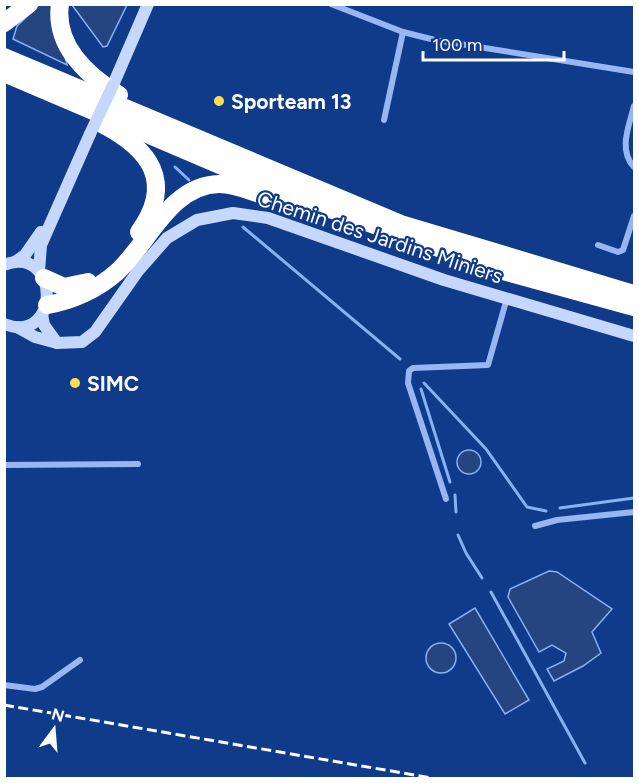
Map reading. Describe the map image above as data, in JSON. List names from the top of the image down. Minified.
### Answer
{"streets":{"street":["Chemin des Jardins Miniers"]},"places":["Sporteam 13","SIMC"],"scale_bar":"100 m","north":"top"}
